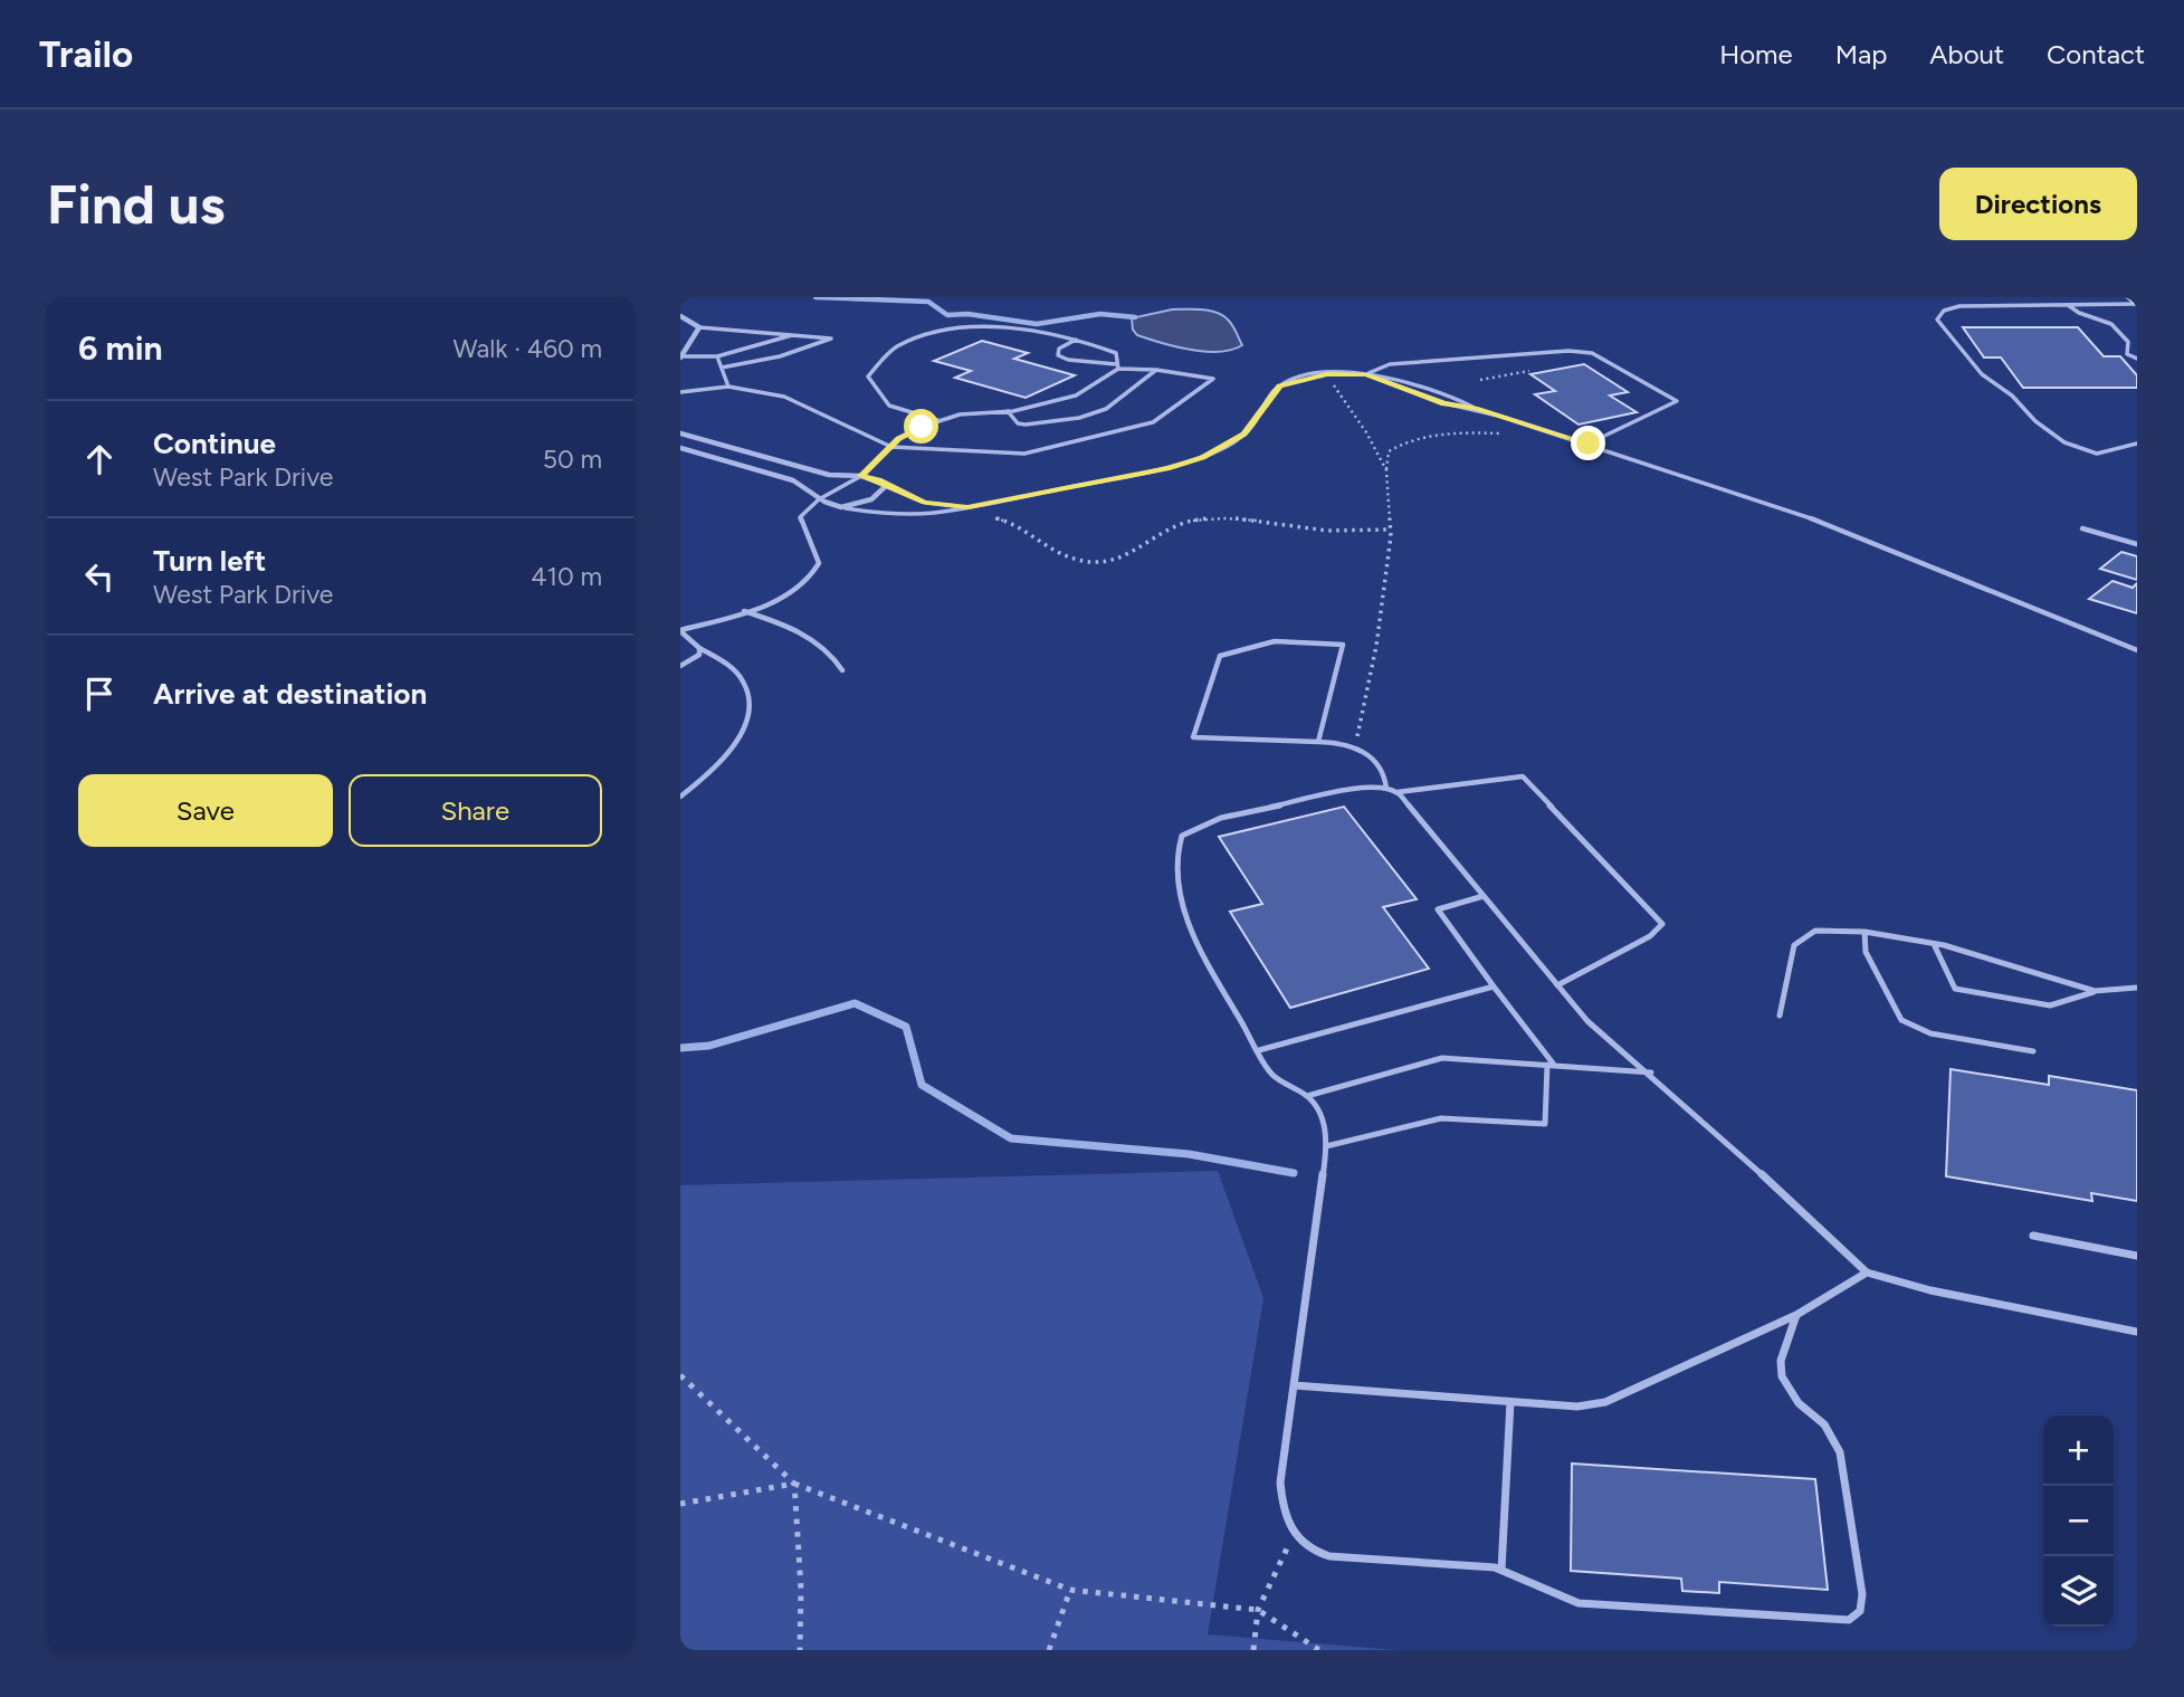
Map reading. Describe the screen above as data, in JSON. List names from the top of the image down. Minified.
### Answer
{"page":{"header":"Trailo","nav":["Home","Map","About","Contact"],"buttons":["Directions",["Save","Share"]],"title":"Find us","heading":["6 min","Walk · 460 m"],"list":[["Continue","West Park Drive","50 m"],["Turn left","West Park Drive","410 m"],"Arrive at destination"],"map_buttons":["+","−"]}}
